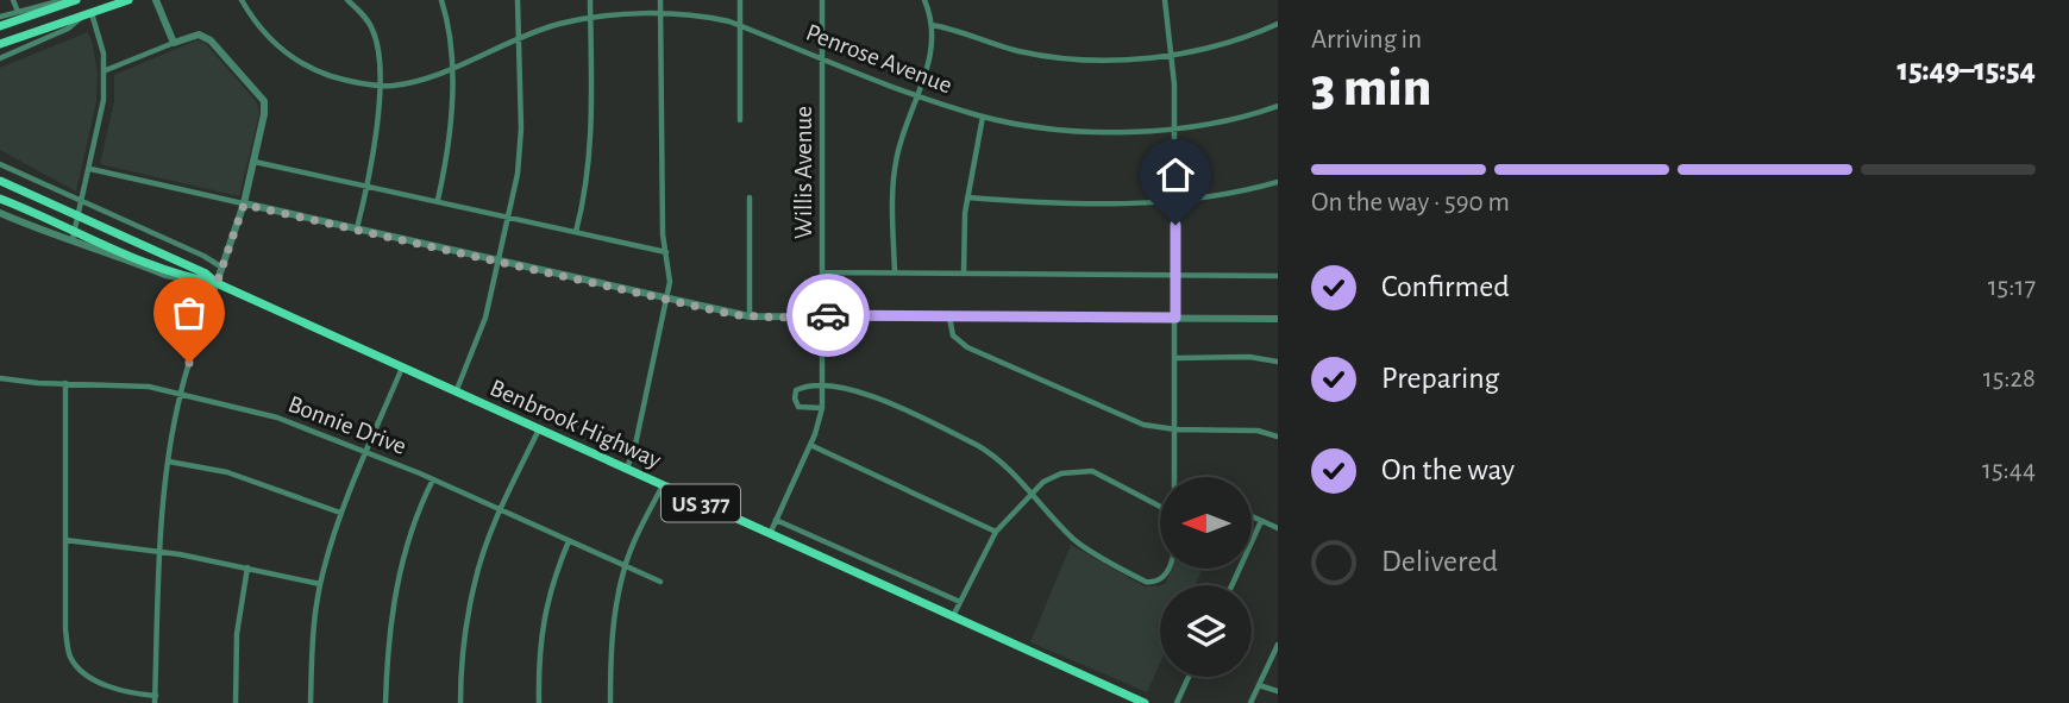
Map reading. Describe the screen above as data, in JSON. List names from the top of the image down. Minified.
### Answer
{"streets":{"main road":["Benbrook Highway","US 377"],"street":["Penrose Avenue","Willis Avenue","Bonnie Drive"]},"crossings":[["Penrose Avenue","Willis Avenue"],["Willis Avenue","Benbrook Highway"]],"north":"left","page":{"heading":["3 min","Arriving in","15:49–15:54"],"bar":"On the way · 590 m","list":[["Confirmed","15:17"],["Preparing","15:28"],["On the way","15:44"],"Delivered"]}}
